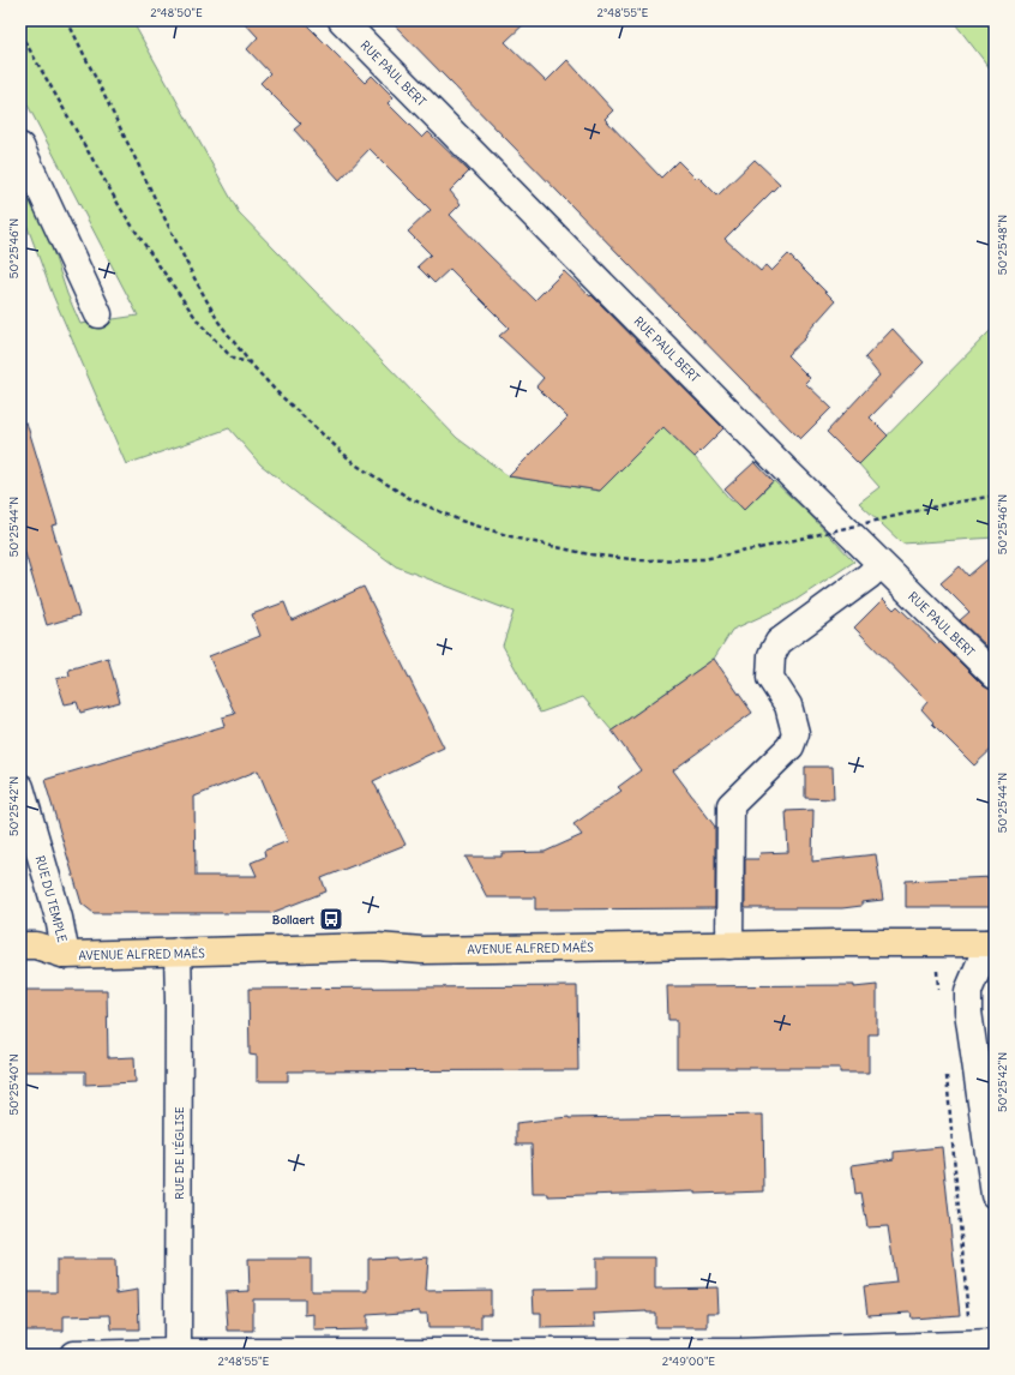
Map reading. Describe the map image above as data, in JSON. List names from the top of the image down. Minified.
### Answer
{"streets":{"main road":["AVENUE ALFRED MAËS"],"street":["RUE PAUL BERT","RUE DU TEMPLE","RUE DE L'ÉGLISE"]},"crossings":[["RUE DU TEMPLE","AVENUE ALFRED MAËS"],["AVENUE ALFRED MAËS","RUE DE L'ÉGLISE"]],"places":{"bus stop":["Bollaert"]},"coordinates":["2°48'50\"E","2°48'55\"E","50°25'48\"N","50°25'46\"N","50°25'44\"N","50°25'42\"N","50°25'40\"N","2°49'00\"E"]}
